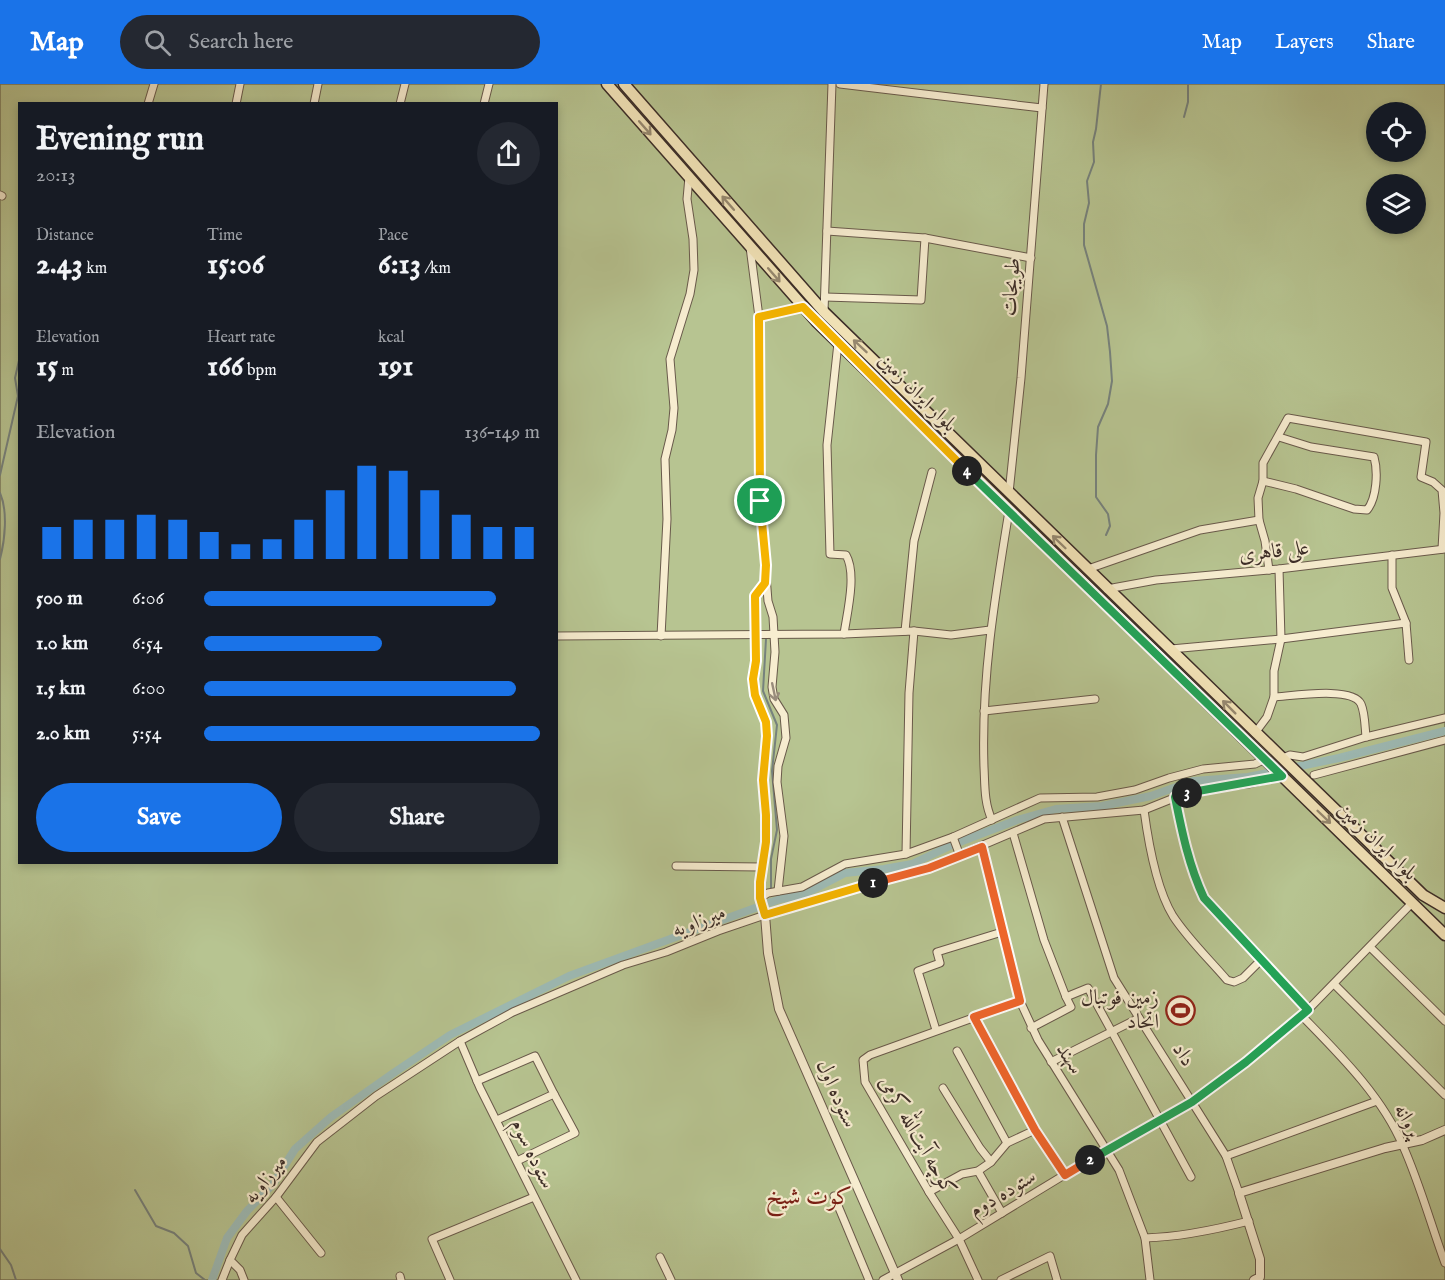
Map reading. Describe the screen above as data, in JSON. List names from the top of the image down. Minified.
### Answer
{"streets":{"main road":["بلوار ایران زمین"],"street":["طویجات","علی قاهری","میرزاویه","داد","سهند","ستوده اول","پروانه","کوچه آیت‌الله کرمی","ستوده سوم","ستوده دوم"]},"crossings":[["طویجات","بلوار ایران زمین"],["بلوار ایران زمین","علی قاهری"],["بلوار ایران زمین","میرزاویه"],["بلوار ایران زمین","ستوده دوم"],["میرزاویه","داد"],["میرزاویه","سهند"],["میرزاویه","ستوده اول"],["میرزاویه","پروانه"],["میرزاویه","ستوده سوم"],["داد","ستوده دوم"],["سهند","کوچه آیت‌الله کرمی"],["سهند","ستوده دوم"],["ستوده اول","ستوده دوم"],["پروانه","ستوده دوم"],["کوچه آیت‌الله کرمی","ستوده دوم"]],"districts":["کوت شیخ"],"places":{"sports":["زمین فوتبال اتحاد"]},"page":{"header":"Map","search":"Search here","nav":["Map","Layers","Share"],"heading":["Evening run","20:13"],"stats":[["Distance","2.43 km"],["Time","15:06"],["Pace","6:13 /km"],["Elevation","15 m"],["Heart rate","166 bpm"],["kcal","191"]],"chart":["Elevation","136–149 m"],"pins":["4","3","1","2"],"list":[{"name":"500 m","note":"6:06"},{"name":"1.0 km","note":"6:54"},{"name":"1.5 km","note":"6:00"},{"name":"2.0 km","note":"5:54"}],"buttons":["Save","Share"]}}
